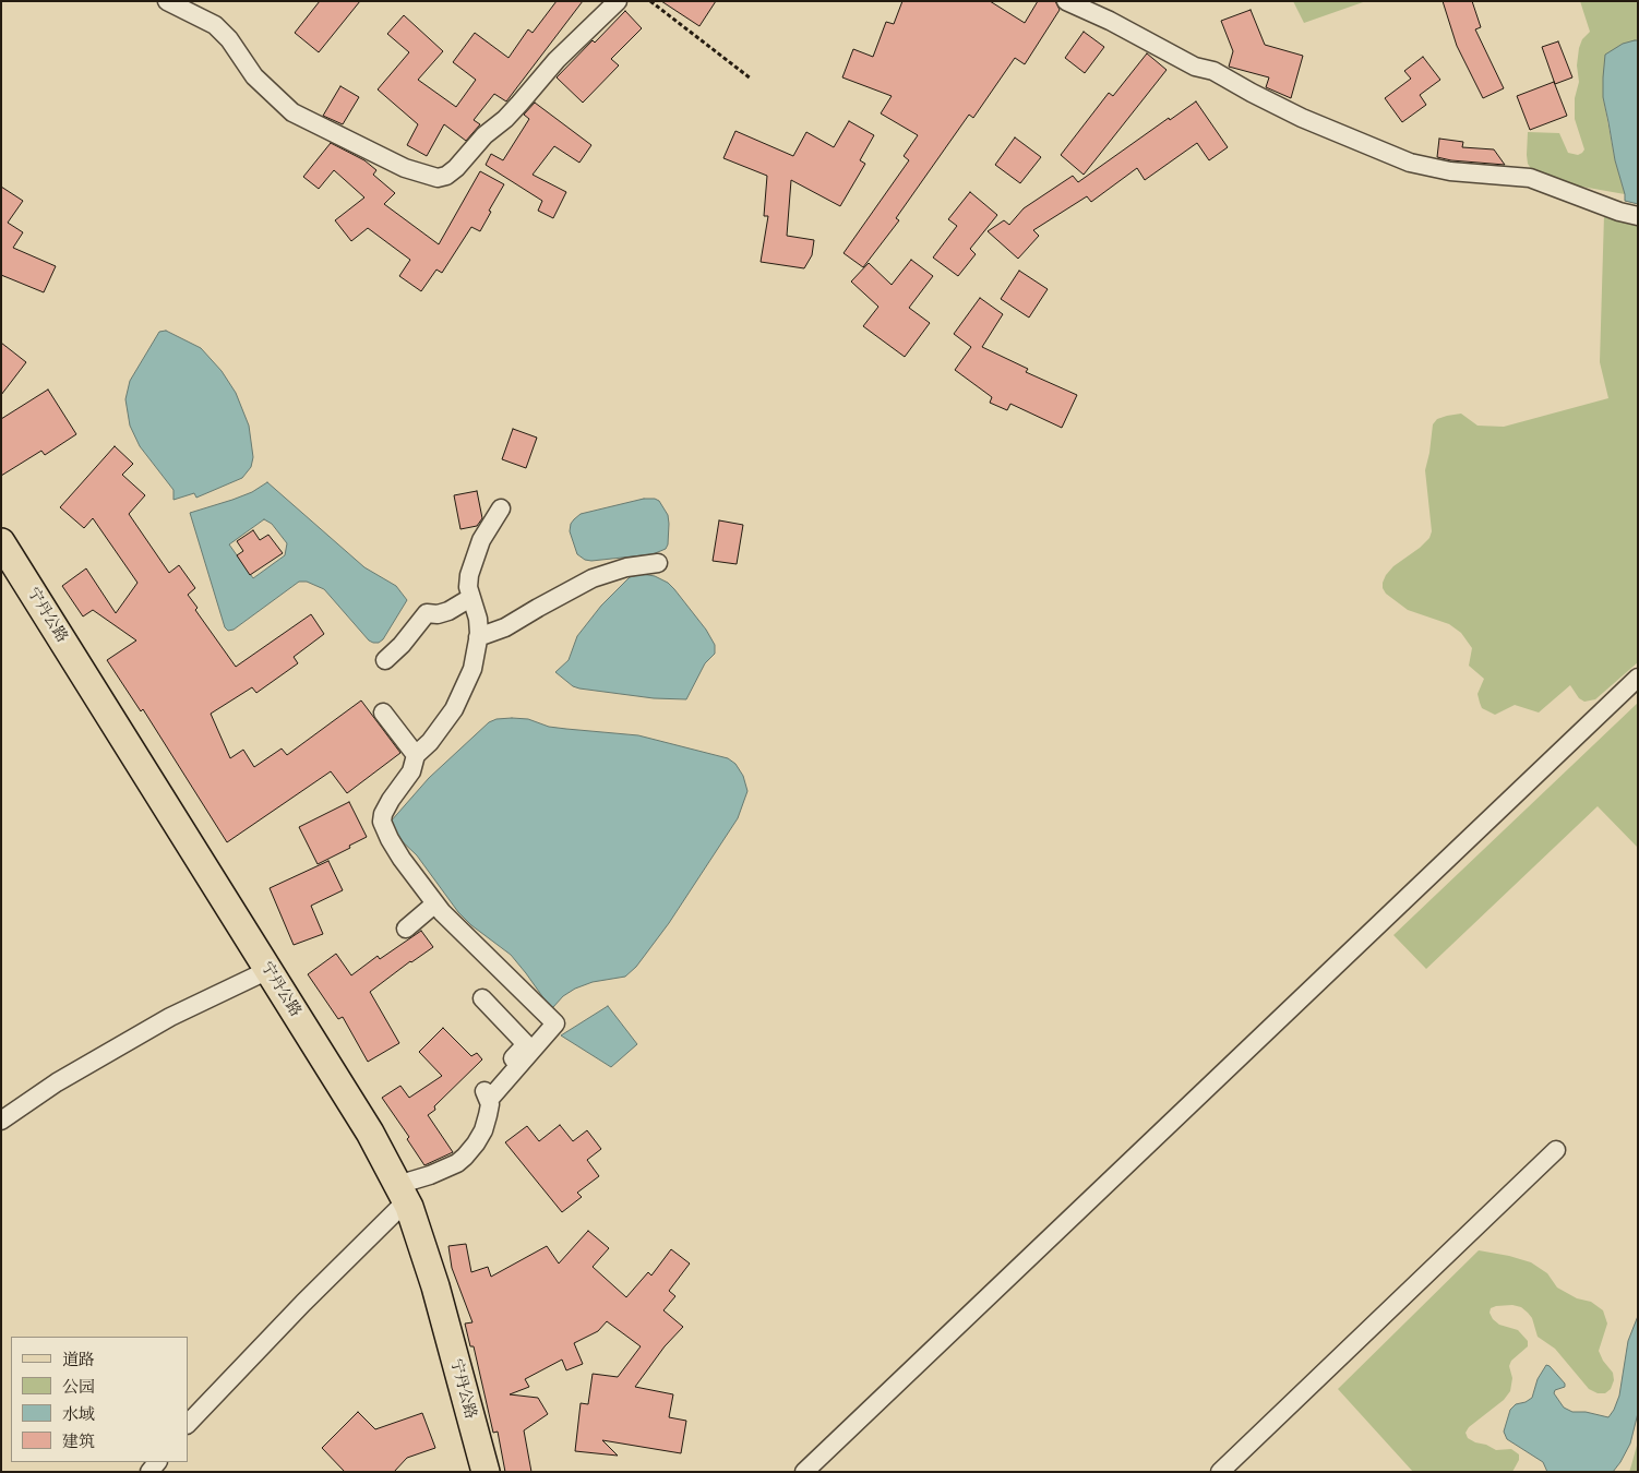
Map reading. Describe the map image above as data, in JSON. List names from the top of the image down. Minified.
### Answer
{"streets":{"main road":["宁丹公路"]},"legend":["道路","公园","水域","建筑"]}
